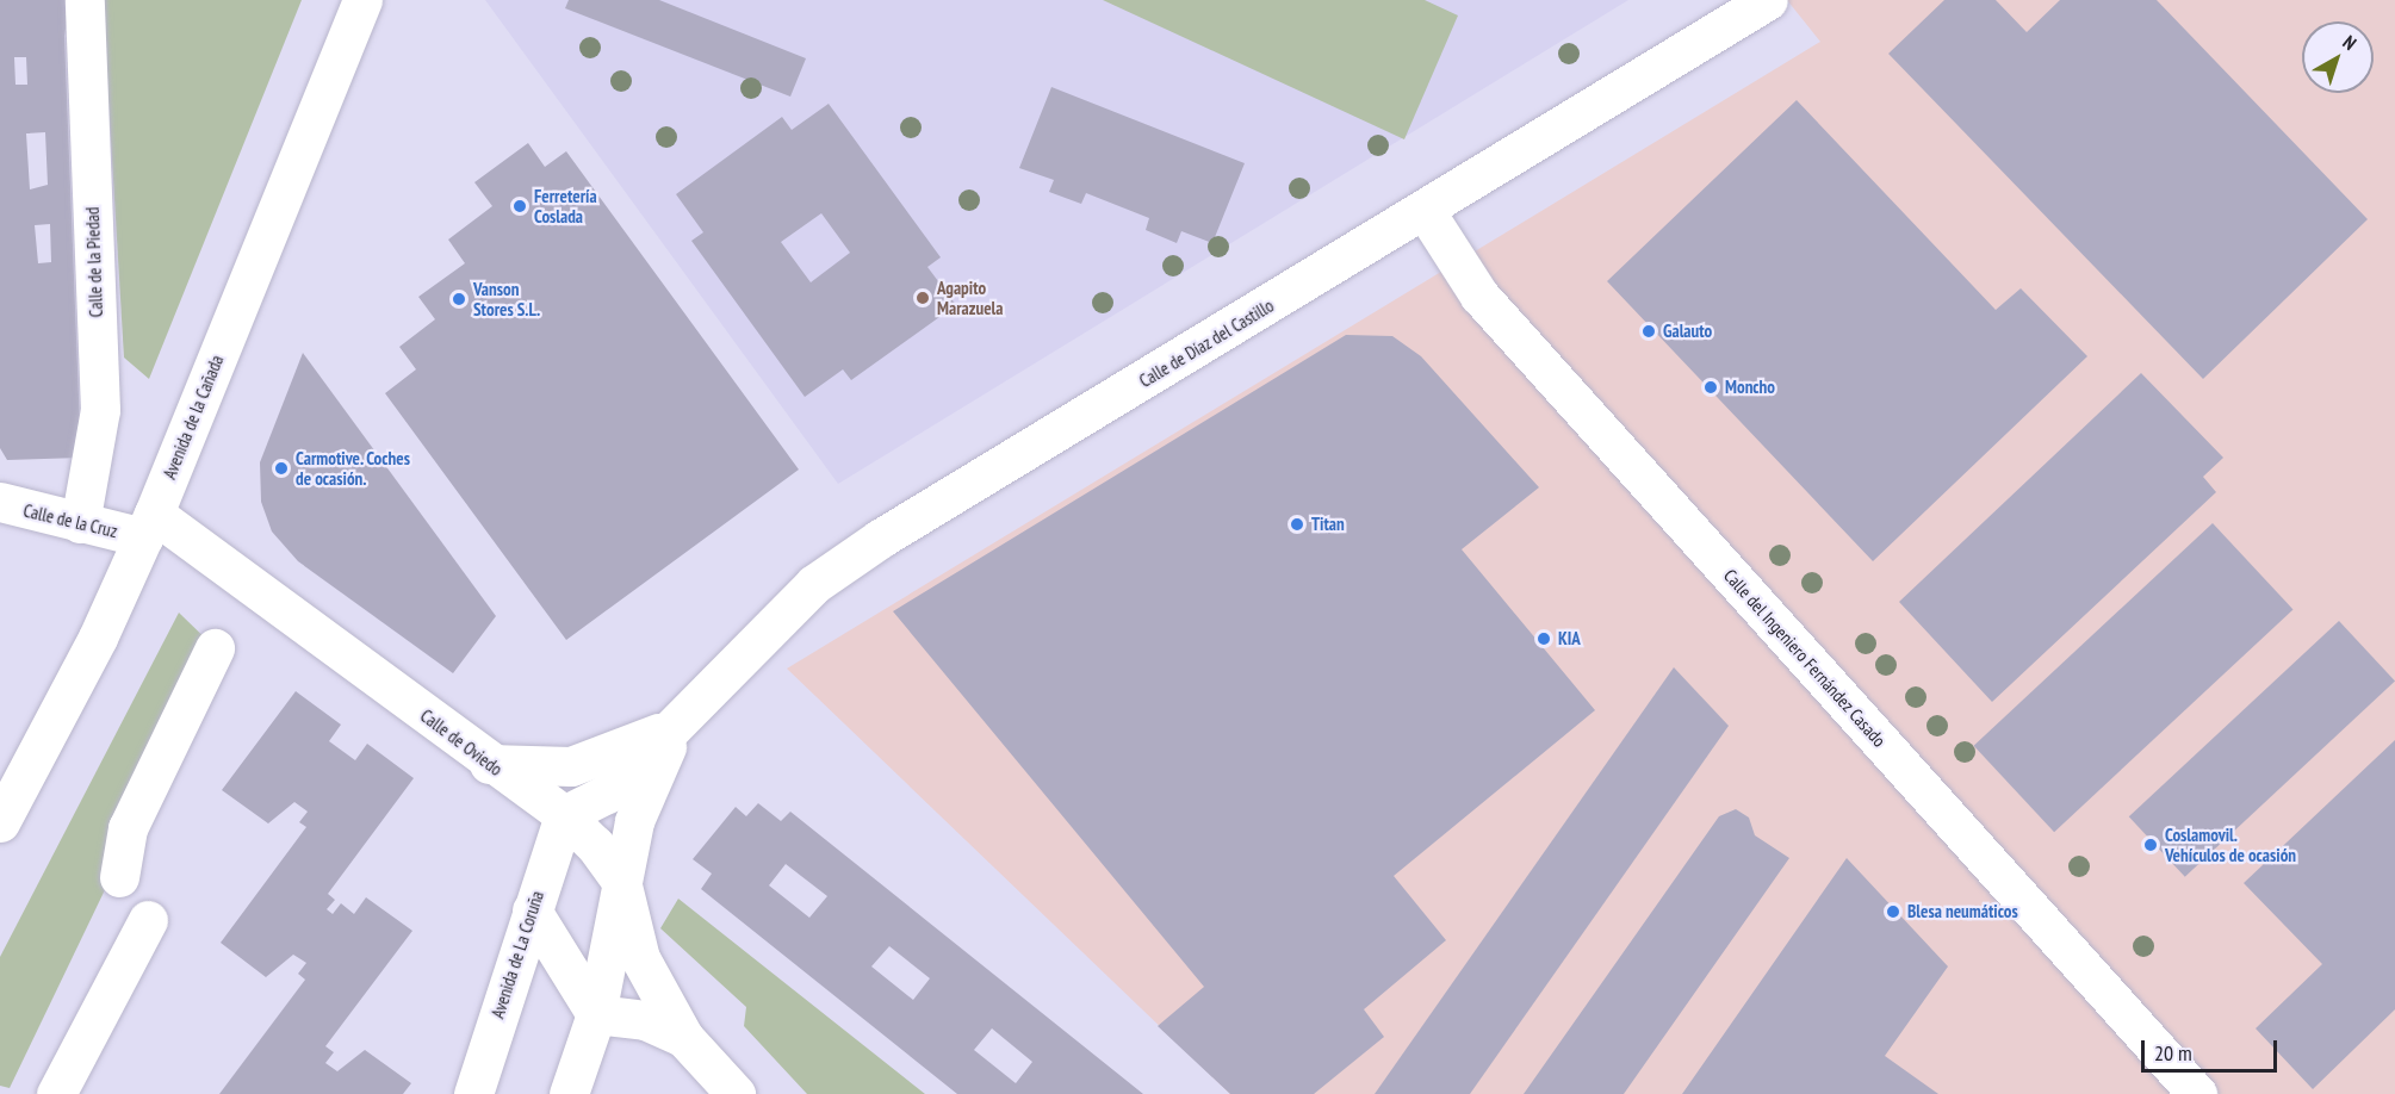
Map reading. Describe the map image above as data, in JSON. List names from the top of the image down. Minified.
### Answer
{"streets":{"street":["Calle de la Piedad","Calle de Díaz del Castillo","Avenida de la Cañada","Calle de la Cruz","Calle del Ingeniero Fernández Casado","Calle de Oviedo","Avenida de La Coruña"]},"crossings":[["Calle de la Piedad","Calle de la Cruz"],["Calle de Díaz del Castillo","Calle del Ingeniero Fernández Casado"],["Calle de Díaz del Castillo","Calle de Oviedo"],["Calle de Díaz del Castillo","Avenida de La Coruña"],["Avenida de la Cañada","Calle de la Cruz"],["Avenida de la Cañada","Calle de Oviedo"],["Calle de la Cruz","Calle de Oviedo"],["Calle de Oviedo","Avenida de La Coruña"]],"places":["Ferretería Coslada","Agapito Marazuela","Vanson Stores S.L.","Galauto","Moncho","Carmotive. Coches de ocasión.","Titan","KIA","Coslamovil. Vehículos de ocasión","Blesa neumáticos"],"scale_bar":"20 m","north":"top right"}
